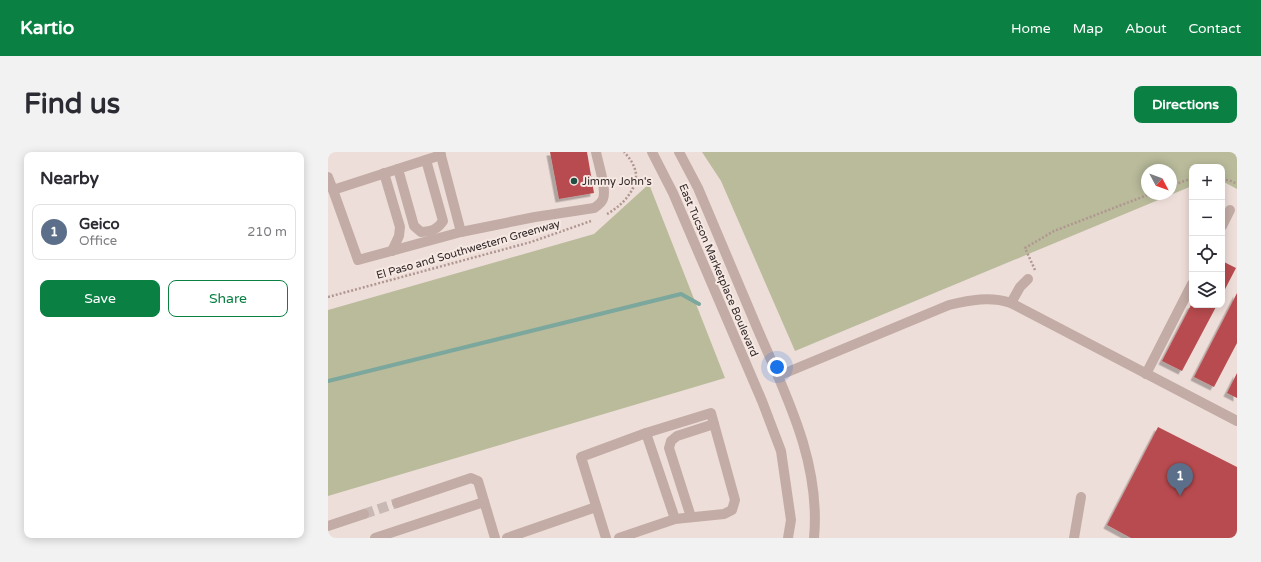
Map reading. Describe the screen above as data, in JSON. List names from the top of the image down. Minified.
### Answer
{"streets":{"street":["East Tucson Marketplace Boulevard"],"path":["El Paso and Southwestern Greenway"]},"places":["Jimmy John's"],"north":"bottom right","page":{"header":"Kartio","nav":["Home","Map","About","Contact"],"buttons":["Directions",["Save","Share"]],"title":"Find us","heading":"Nearby","map_buttons":["+","−"],"list":[{"mark":"1","name":"Geico","note":"Office","value":"210 m"}],"pins":"1"}}
